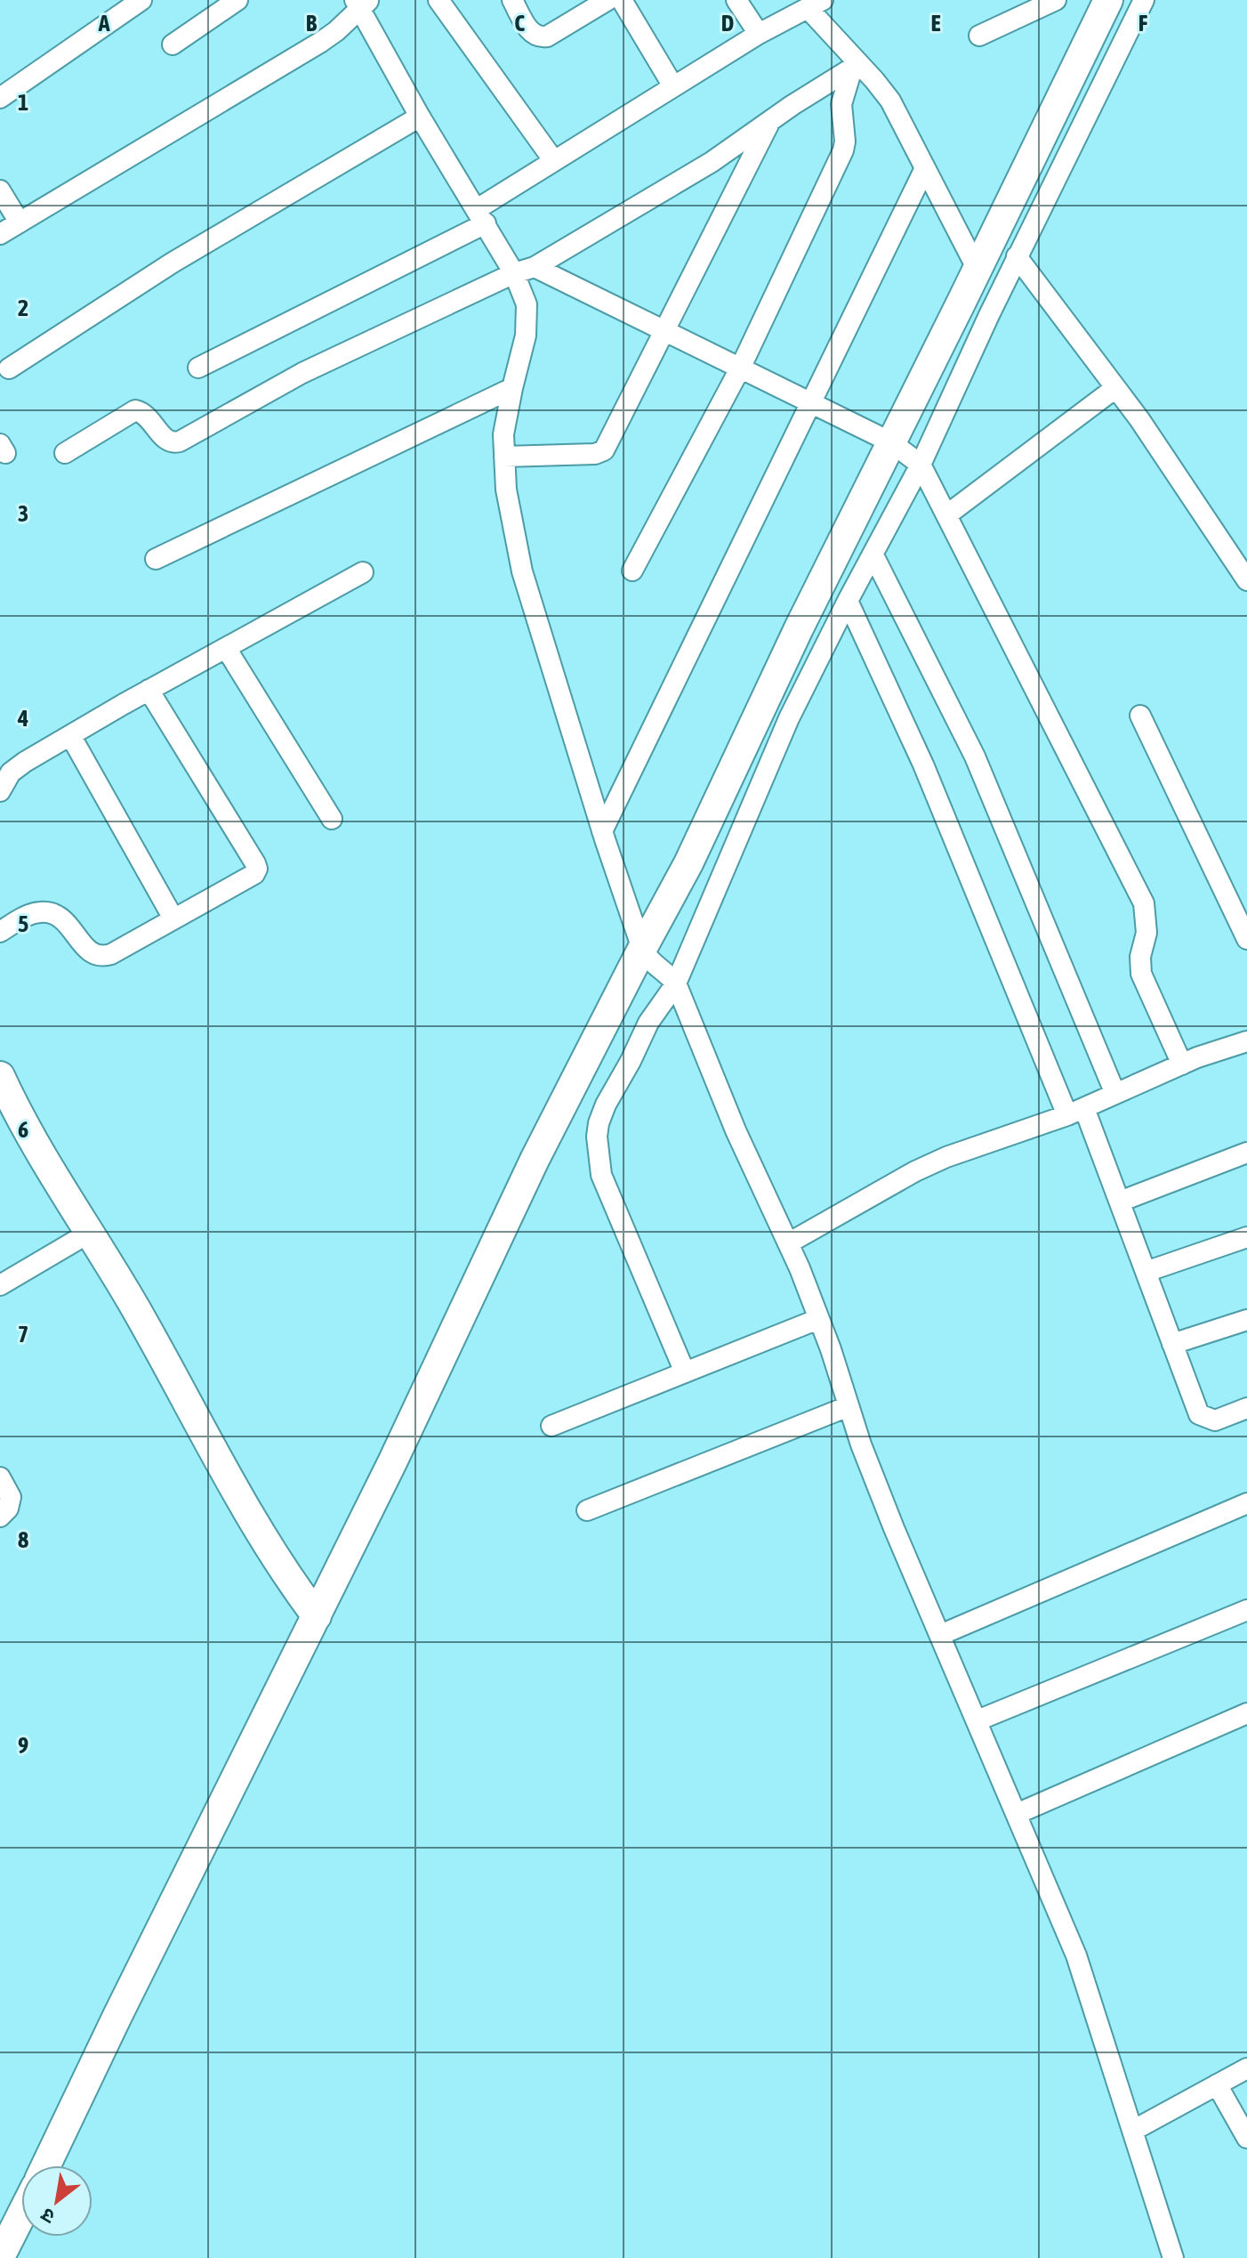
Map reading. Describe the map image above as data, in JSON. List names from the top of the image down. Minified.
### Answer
{"north":"bottom left","grid":{"columns":["A","B","C","D","E","F"],"rows":["1","2","3","4","5","6","7","8","9"]}}
